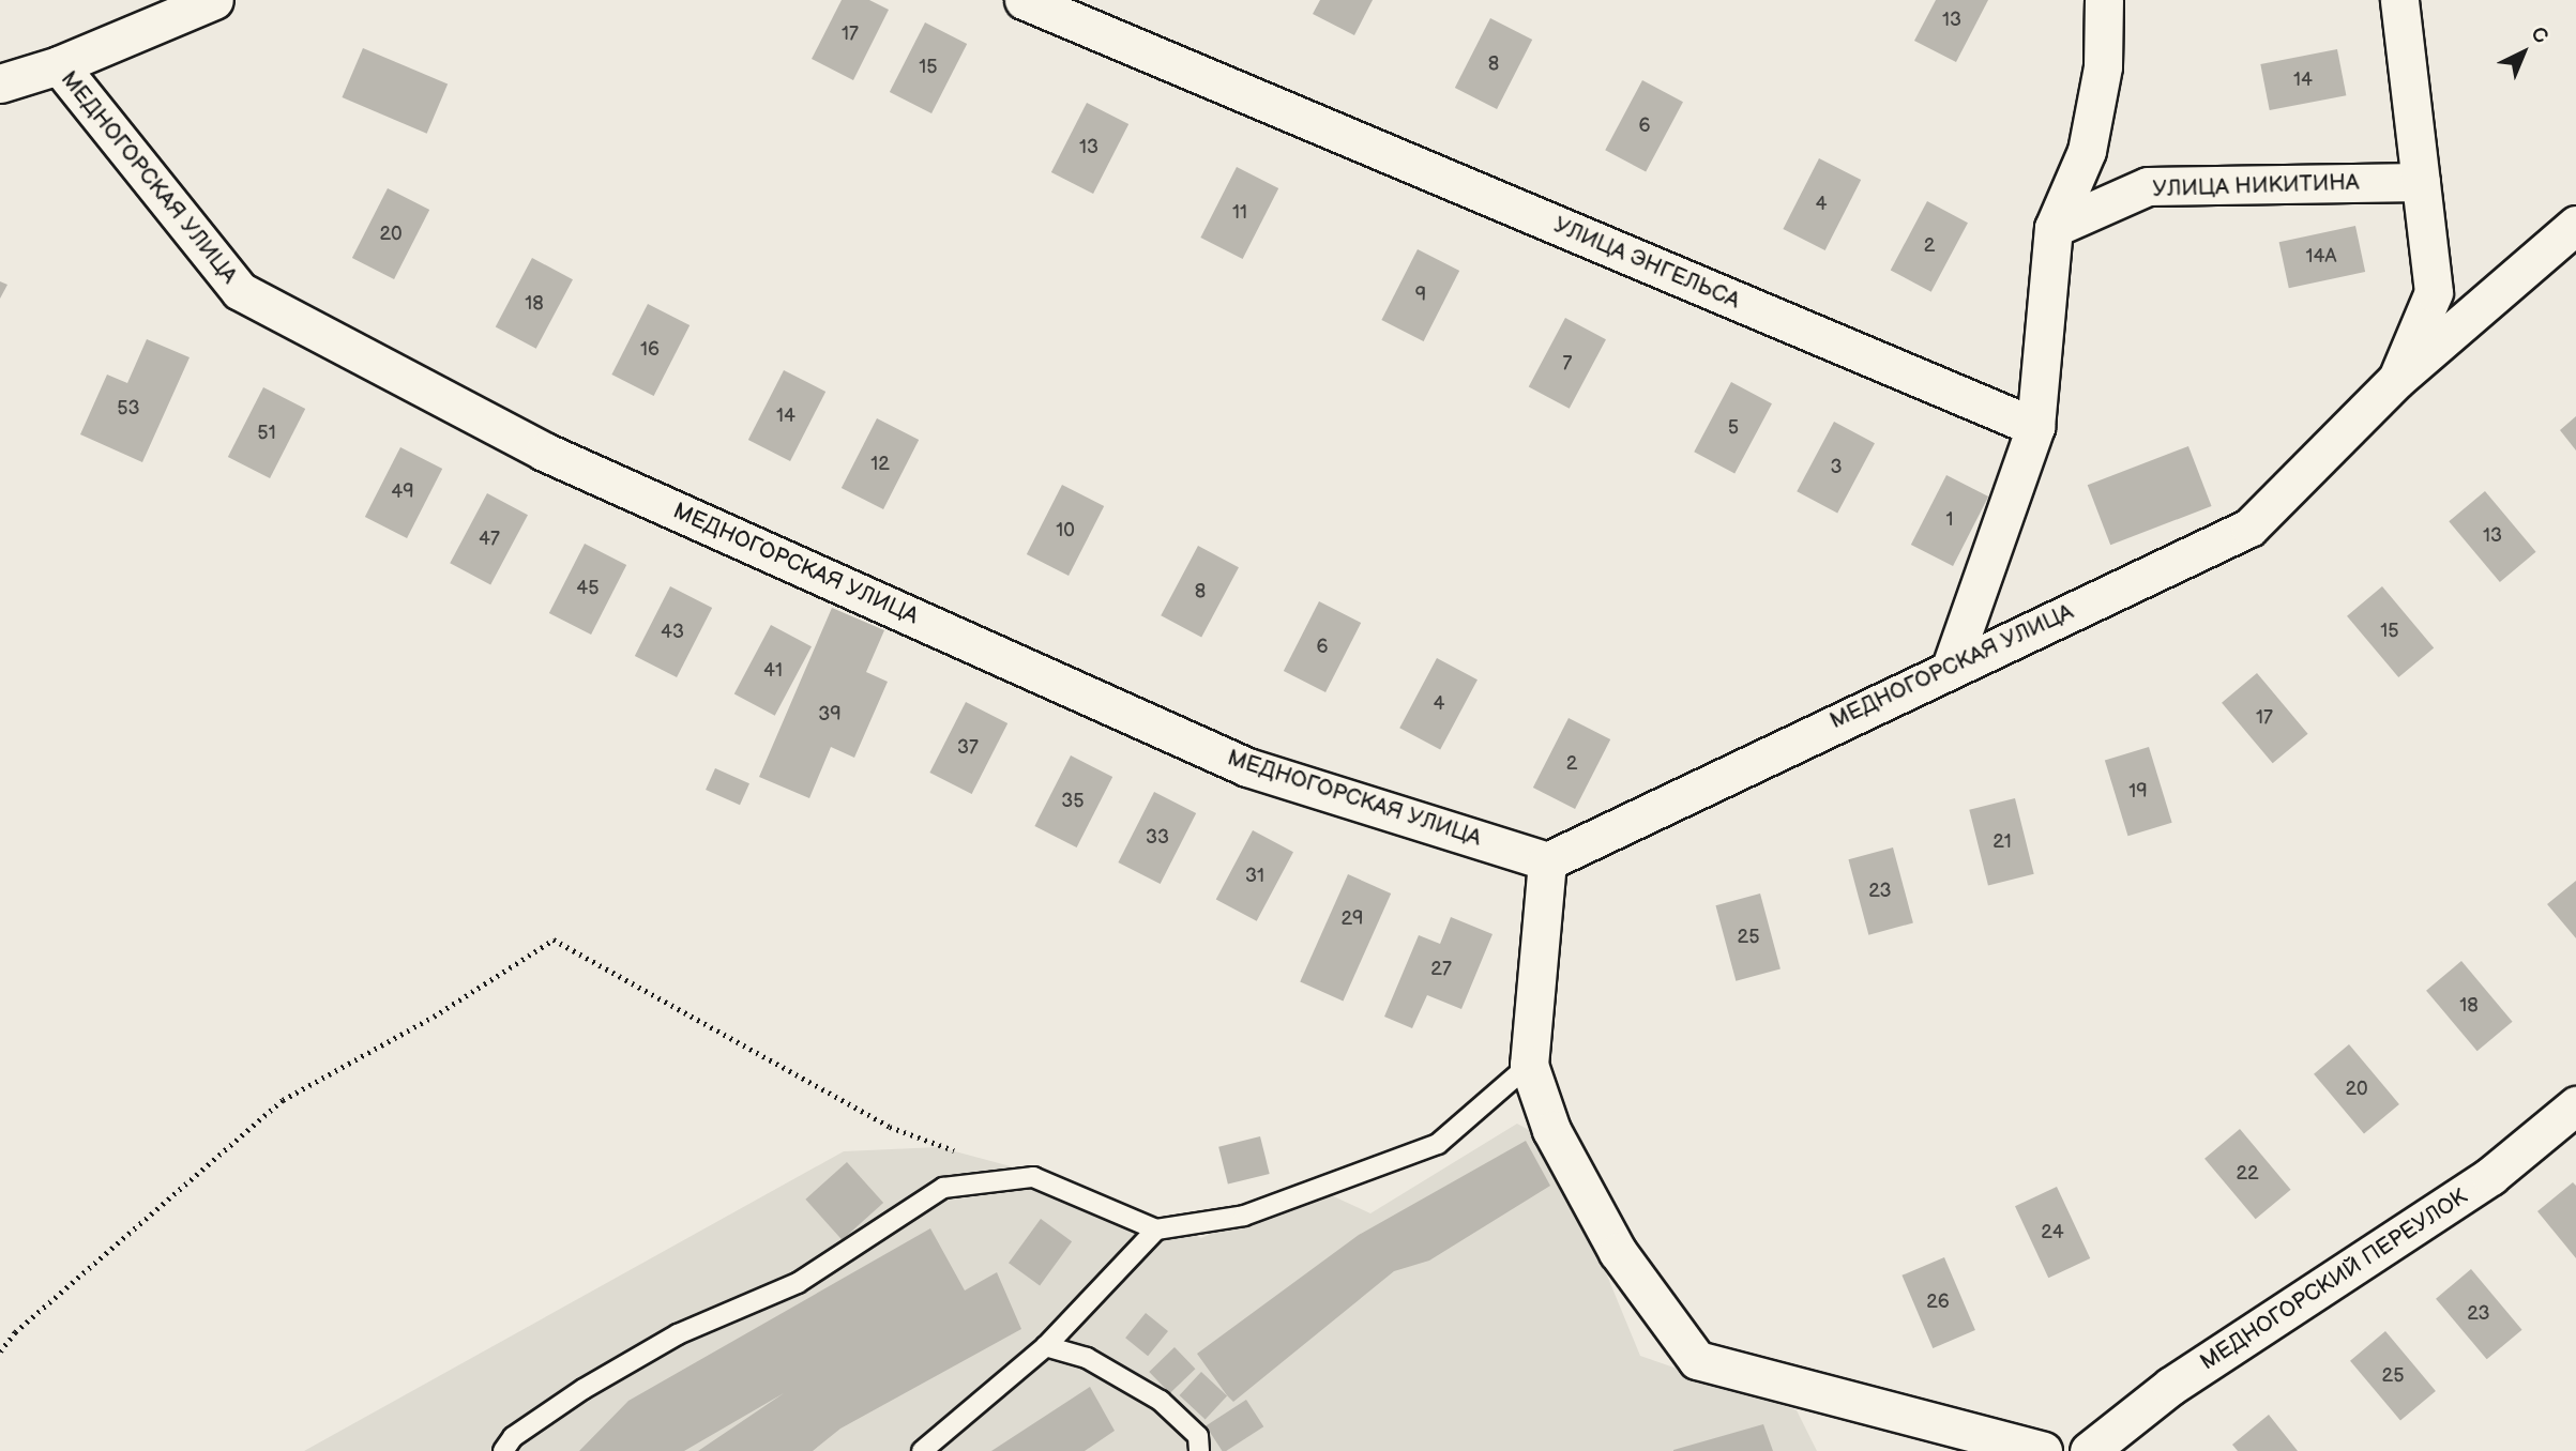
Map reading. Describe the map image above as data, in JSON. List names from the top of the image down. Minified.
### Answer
{"streets":{"street":["МЕДНОГОРСКАЯ УЛИЦА","УЛИЦА НИКИТИНА","УЛИЦА ЭНГЕЛЬСА","МЕДНОГОРСКИЙ ПЕРЕУЛОК"]},"house_numbers":["13","17","8","15","14","6","13","4","11","20","2","14А","9","18","16","7","53","14","5","51","12","3","49","1","10","13","47","45","8","15","43","6","41","4","39","17","37","2","19","35","33","21","31","23","29","25","27","18","20","22","24","26","23","25"],"north":"top right"}
